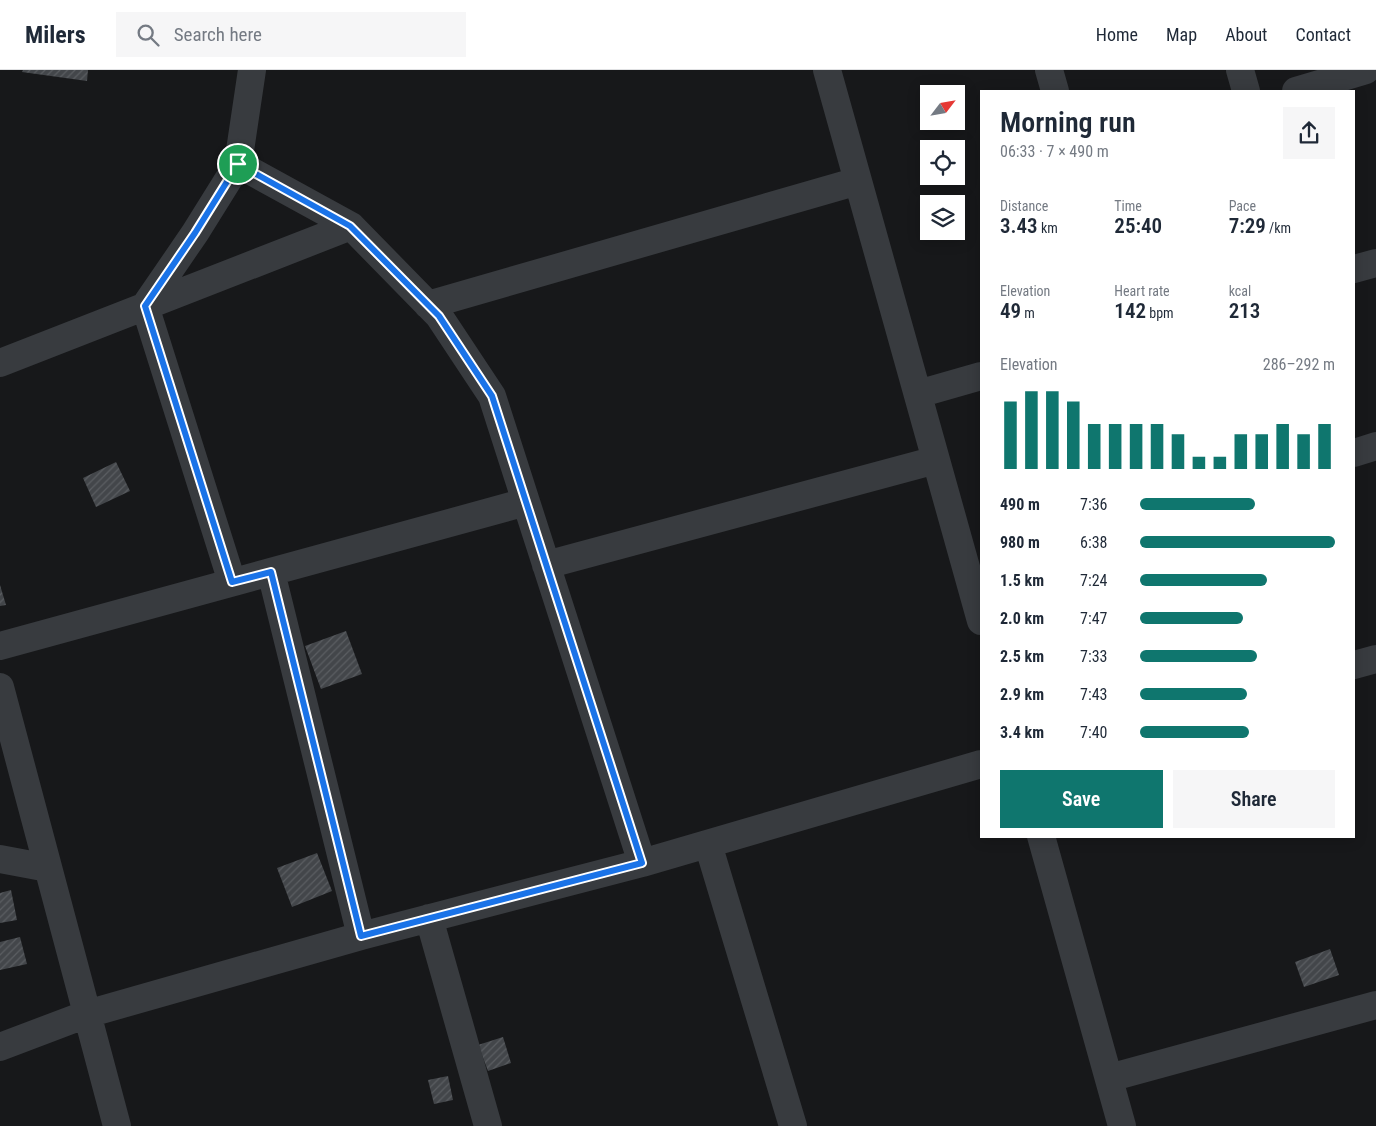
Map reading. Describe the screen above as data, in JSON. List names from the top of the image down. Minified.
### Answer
{"north":"top right","page":{"header":"Milers","search":"Search here","nav":["Home","Map","About","Contact"],"heading":["Morning run","06:33 · 7 × 490 m"],"stats":[["Distance","3.43 km"],["Time","25:40"],["Pace","7:29 /km"],["Elevation","49 m"],["Heart rate","142 bpm"],["kcal","213"]],"chart":["Elevation","286–292 m"],"list":[{"name":"490 m","note":"7:36"},{"name":"980 m","note":"6:38"},{"name":"1.5 km","note":"7:24"},{"name":"2.0 km","note":"7:47"},{"name":"2.5 km","note":"7:33"},{"name":"2.9 km","note":"7:43"},{"name":"3.4 km","note":"7:40"}],"buttons":["Save","Share"]}}
